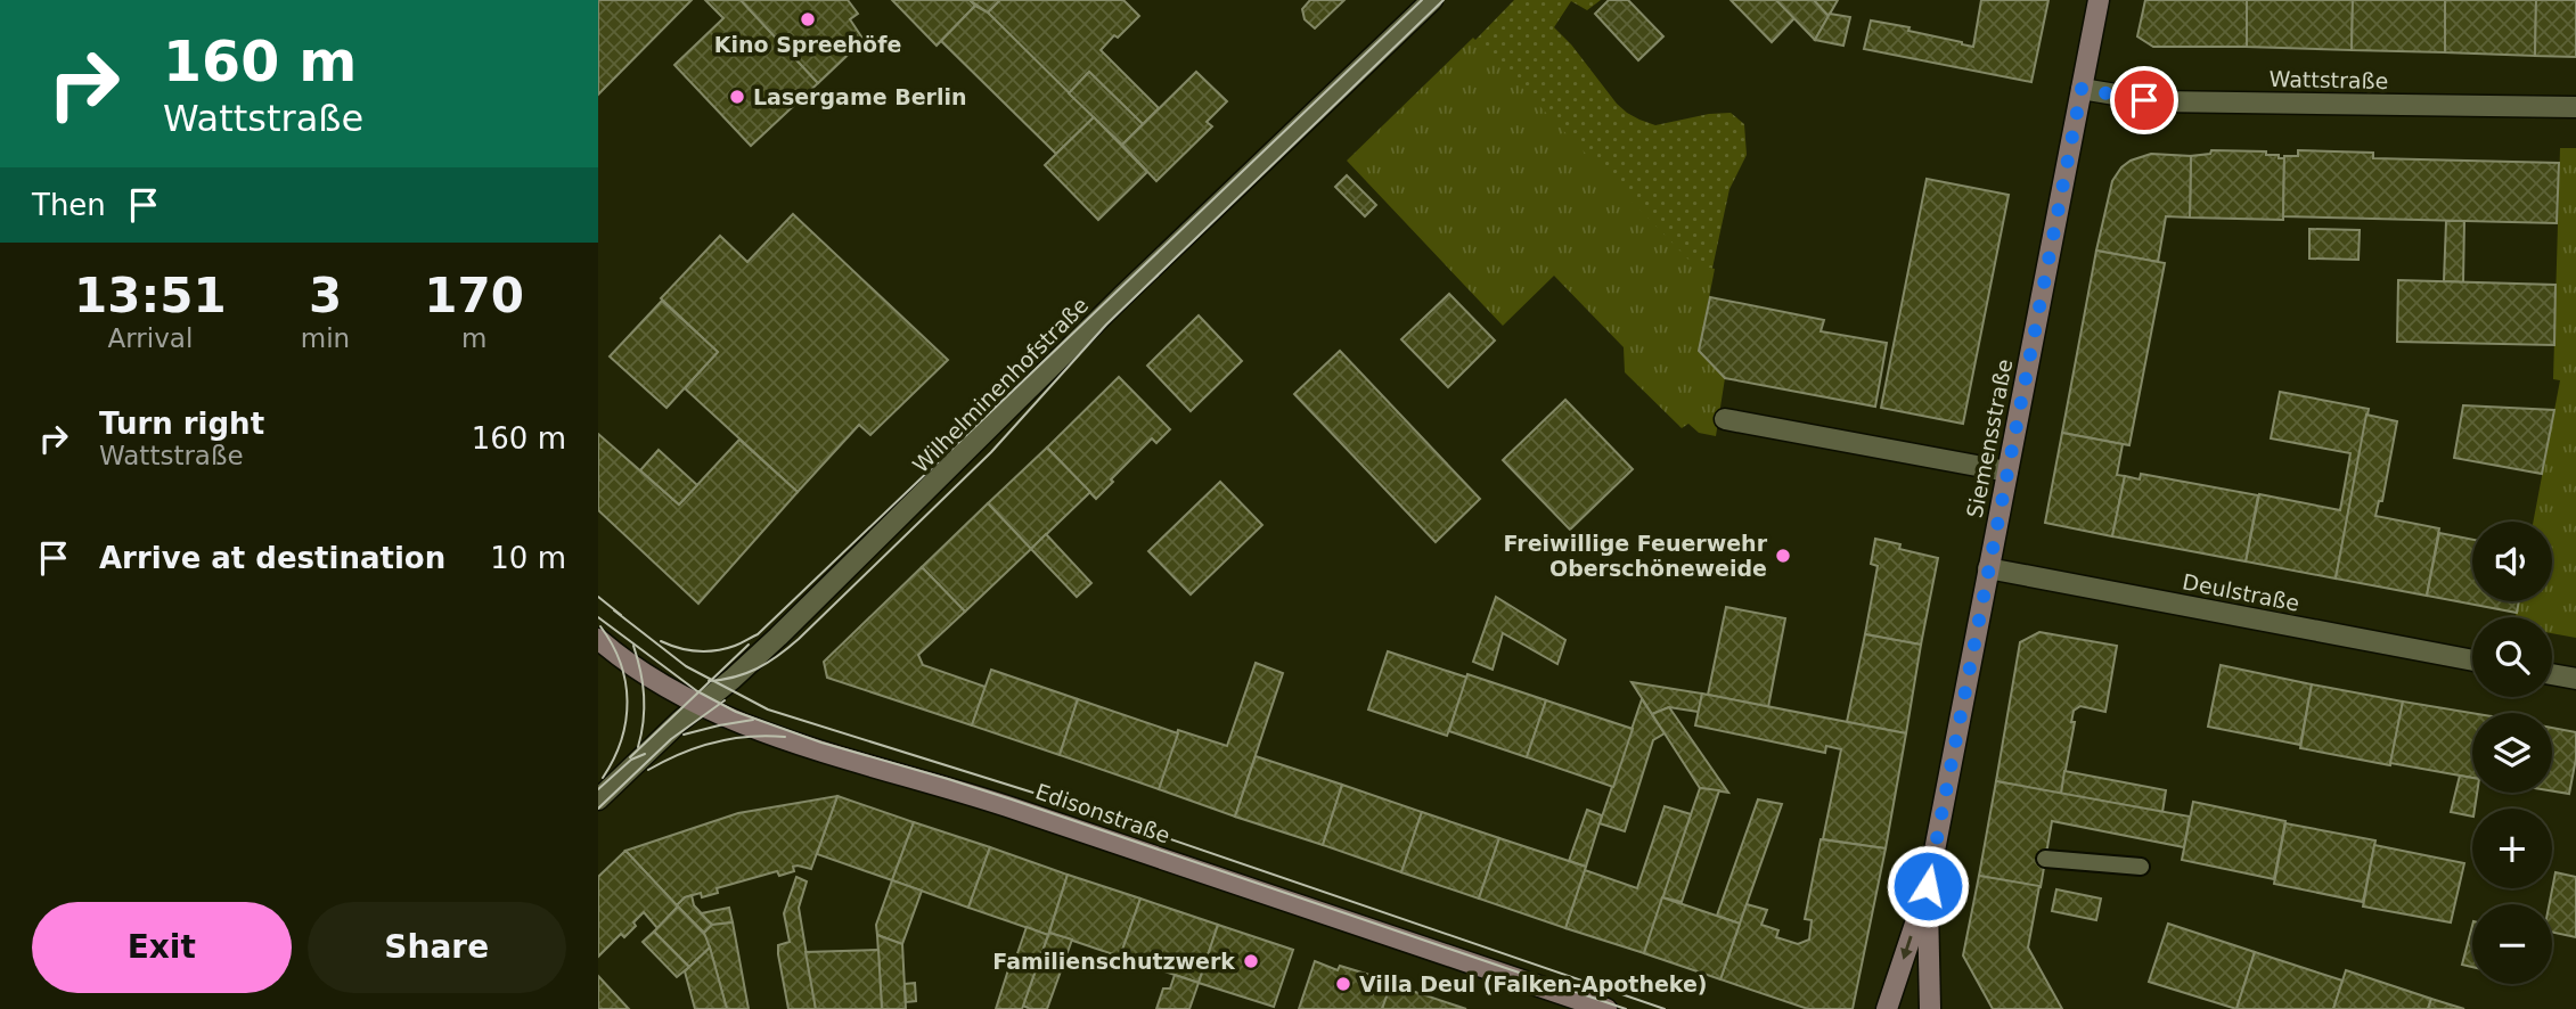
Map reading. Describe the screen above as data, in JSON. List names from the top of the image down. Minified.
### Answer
{"streets":{"main road":["Siemensstraße","Edisonstraße"],"street":["Wattstraße","Wilhelminenhofstraße","Deulstraße"]},"crossings":[["Wattstraße","Siemensstraße"],["Wilhelminenhofstraße","Edisonstraße"],["Siemensstraße","Deulstraße"]],"places":["Kino Spreehöfe","Lasergame Berlin","Freiwillige Feuerwehr Oberschöneweide","Familienschutzwerk","Villa Deul (Falken-Apotheke)"],"page":{"turn":["160 m","Wattstraße"],"then":"Then","eta":["13:51","Arrival","3","min","170","m"],"list":[{"name":"Turn right","note":"Wattstraße","value":"160 m"},{"name":"Arrive at destination","value":"10 m"}],"map_buttons":["+","−"],"buttons":["Exit","Share"]}}
